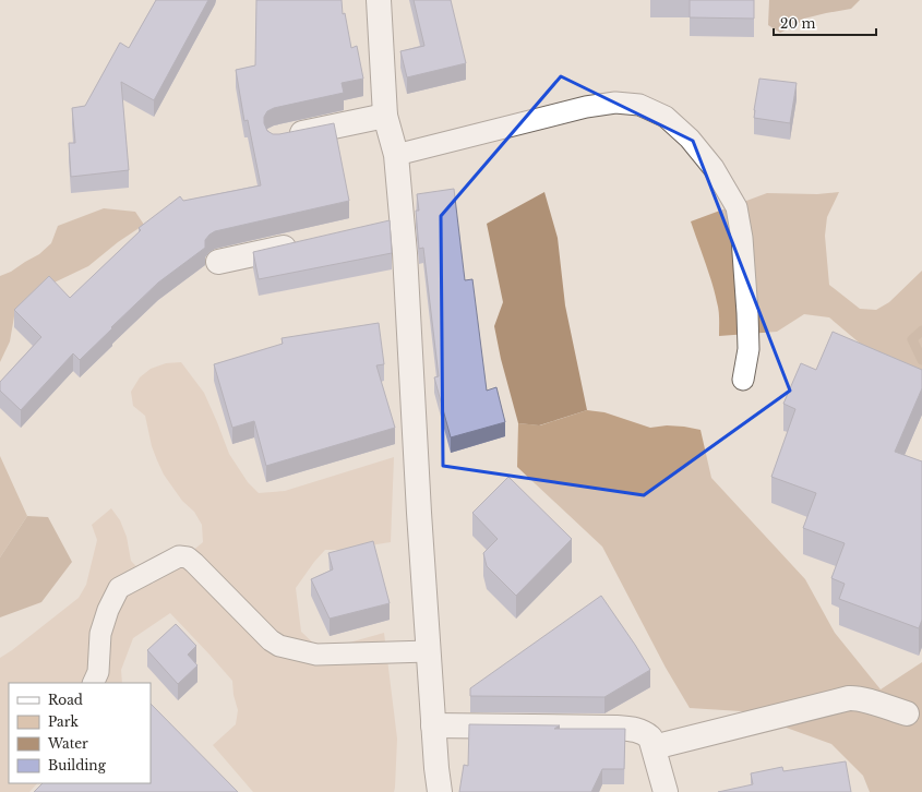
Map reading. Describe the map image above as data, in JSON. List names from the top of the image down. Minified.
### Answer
{"legend":["Road","Park","Water","Building"],"scale_bar":"20 m"}
